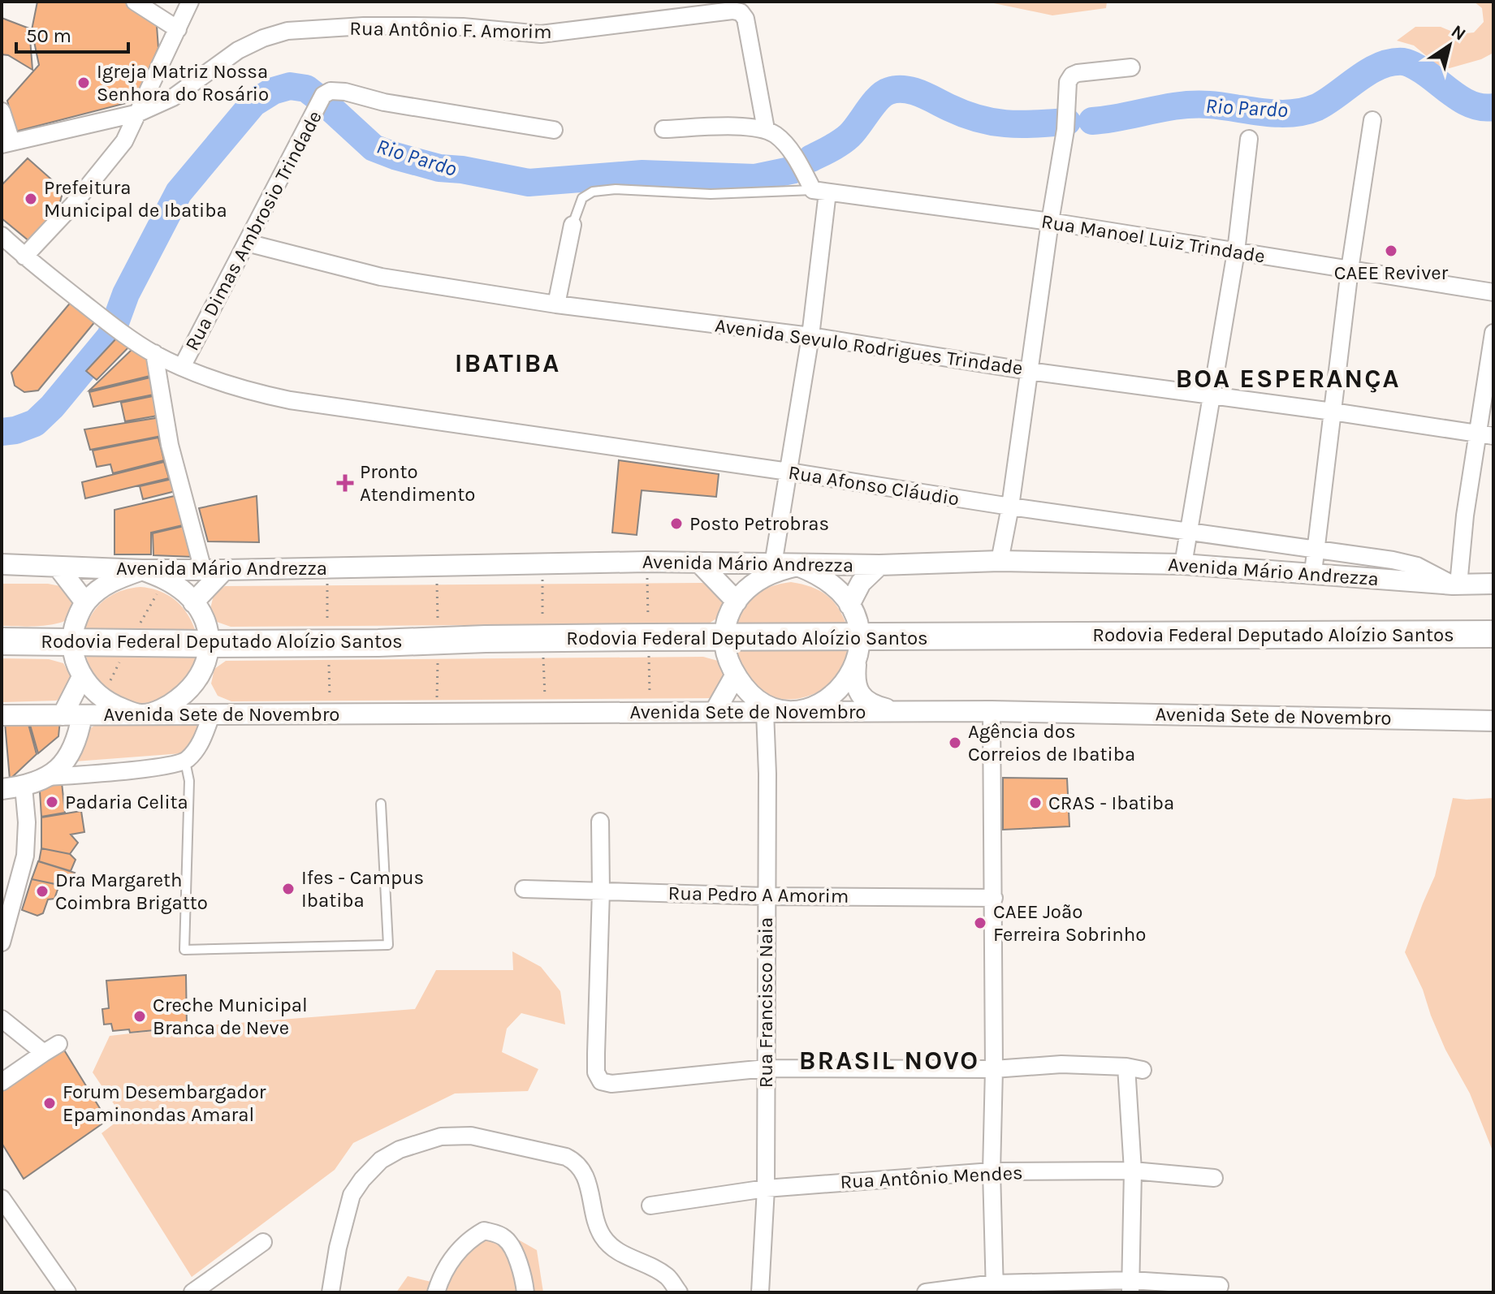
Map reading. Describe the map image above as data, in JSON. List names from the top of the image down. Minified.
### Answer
{"streets":{"highway":["Rodovia Federal Deputado Aloízio Santos"],"street":["Rua Antônio F. Amorim","Rua Dimas Ambrosio Trindade","Rua Manoel Luiz Trindade","Avenida Sevulo Rodrigues Trindade","Rua Afonso Cláudio","Avenida Mário Andrezza","Avenida Sete de Novembro","Rua Pedro A Amorim","Rua Francisco Naia","Rua Antônio Mendes"]},"crossings":[["Rua Dimas Ambrosio Trindade","Avenida Sevulo Rodrigues Trindade"],["Rua Dimas Ambrosio Trindade","Rua Afonso Cláudio"],["Rua Afonso Cláudio","Avenida Mário Andrezza"],["Avenida Sete de Novembro","Rua Francisco Naia"],["Rua Pedro A Amorim","Rua Francisco Naia"],["Rua Francisco Naia","Rua Antônio Mendes"]],"districts":["IBATIBA","BOA ESPERANÇA","BRASIL NOVO"],"water":["Rio Pardo"],"places":{"other":["Igreja Matriz Nossa Senhora do Rosário","Prefeitura Municipal de Ibatiba","CAEE Reviver","Posto Petrobras","Agência dos Correios de Ibatiba","Padaria Celita","CRAS - Ibatiba","Ifes - Campus Ibatiba","Drª Margareth Coimbra Brigatto","CAEE João Ferreira Sobrinho","Creche Municipal Branca de Neve","Forum Desembargador Epaminondas Amaral"],"health":["Pronto Atendimento"]},"scale_bar":"50 m","north":"top right"}
